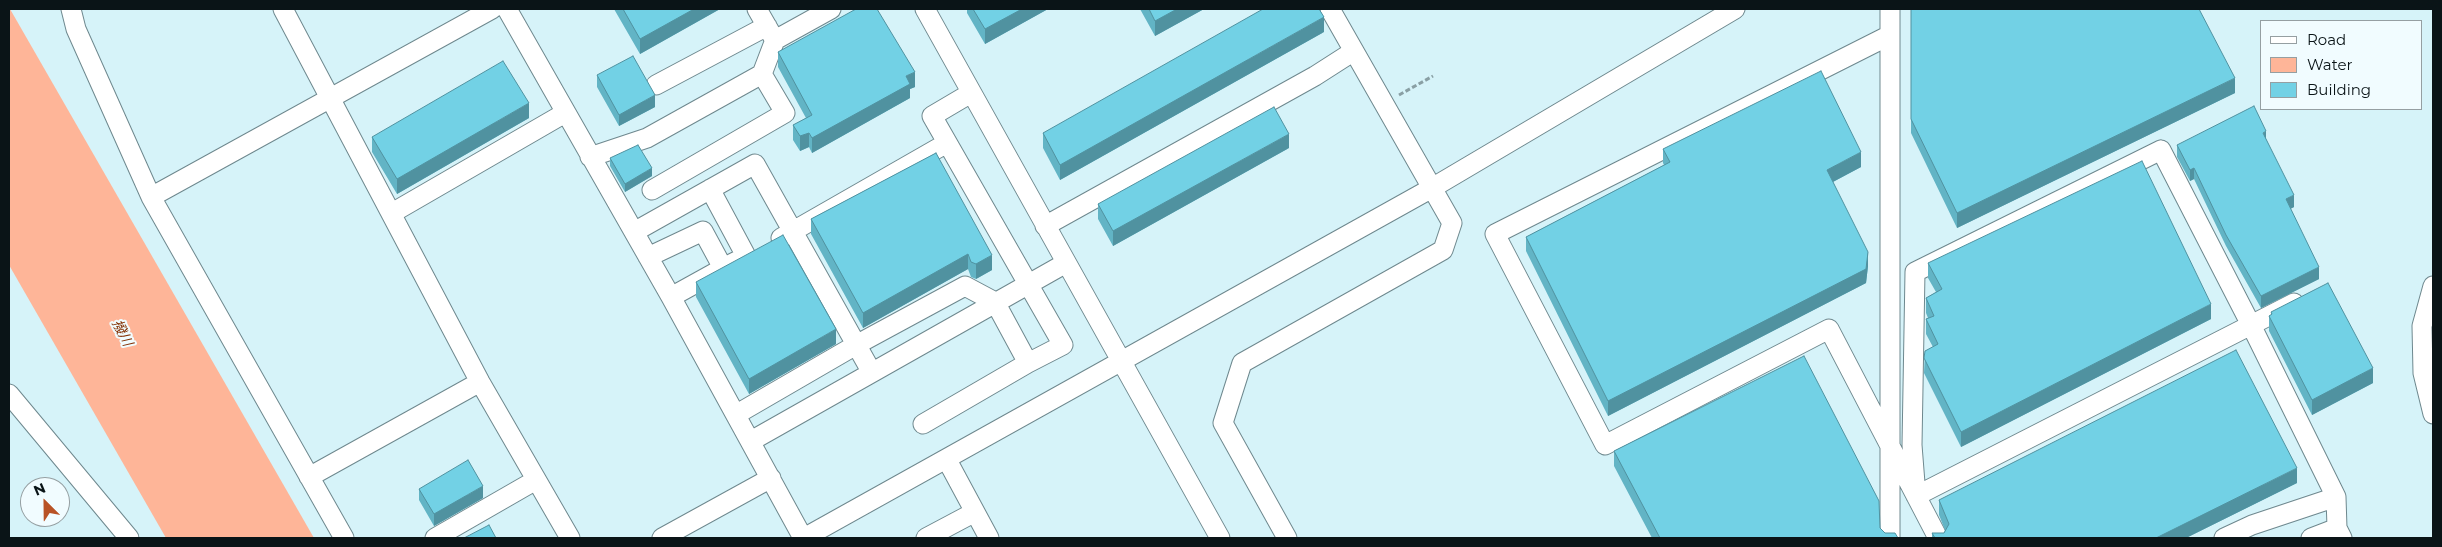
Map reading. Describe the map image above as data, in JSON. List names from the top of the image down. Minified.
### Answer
{"water":["撥川"],"legend":["Road","Water","Building"],"north":"top left"}
